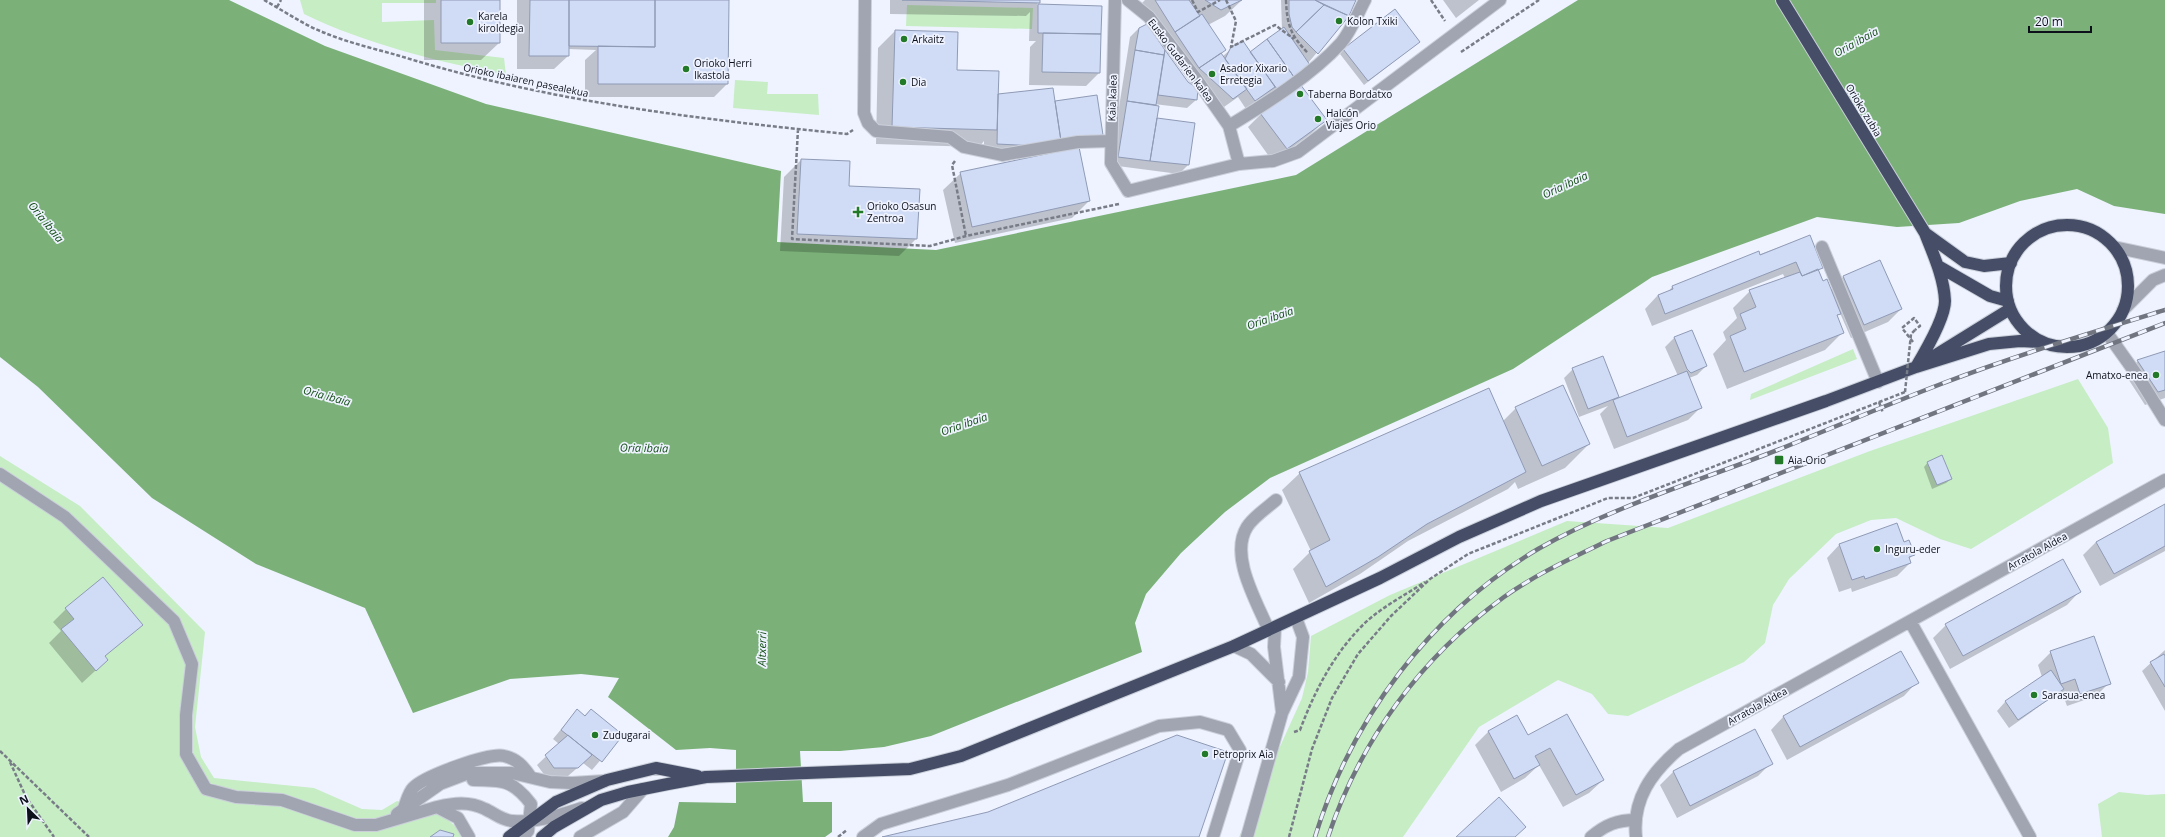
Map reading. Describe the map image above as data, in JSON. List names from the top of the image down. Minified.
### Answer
{"streets":{"highway":["Orioko zubia"],"street":["Eusko Gudarien kalea","Kaia kalea","Arratola Aldea"],"path":["Orioko ibaiaren pasealekua"]},"water":["Oria ibaia","Altxerri"],"places":{"other":["Kolon Txiki","Karela kiroldegia","Arkaitz","Orioko Herri Ikastola","Asador Xixario Erretegia","Dia","Taberna Bordatxo","Halcón Viajes Orio","Amatxo-enea","Inguru-eder","Sarasua-enea","Zudugarai","Petroprix Aia"],"health":["Orioko Osasun Zentroa"],"transit":["Aia-Orio"]},"scale_bar":"20 m","north":"top left"}
